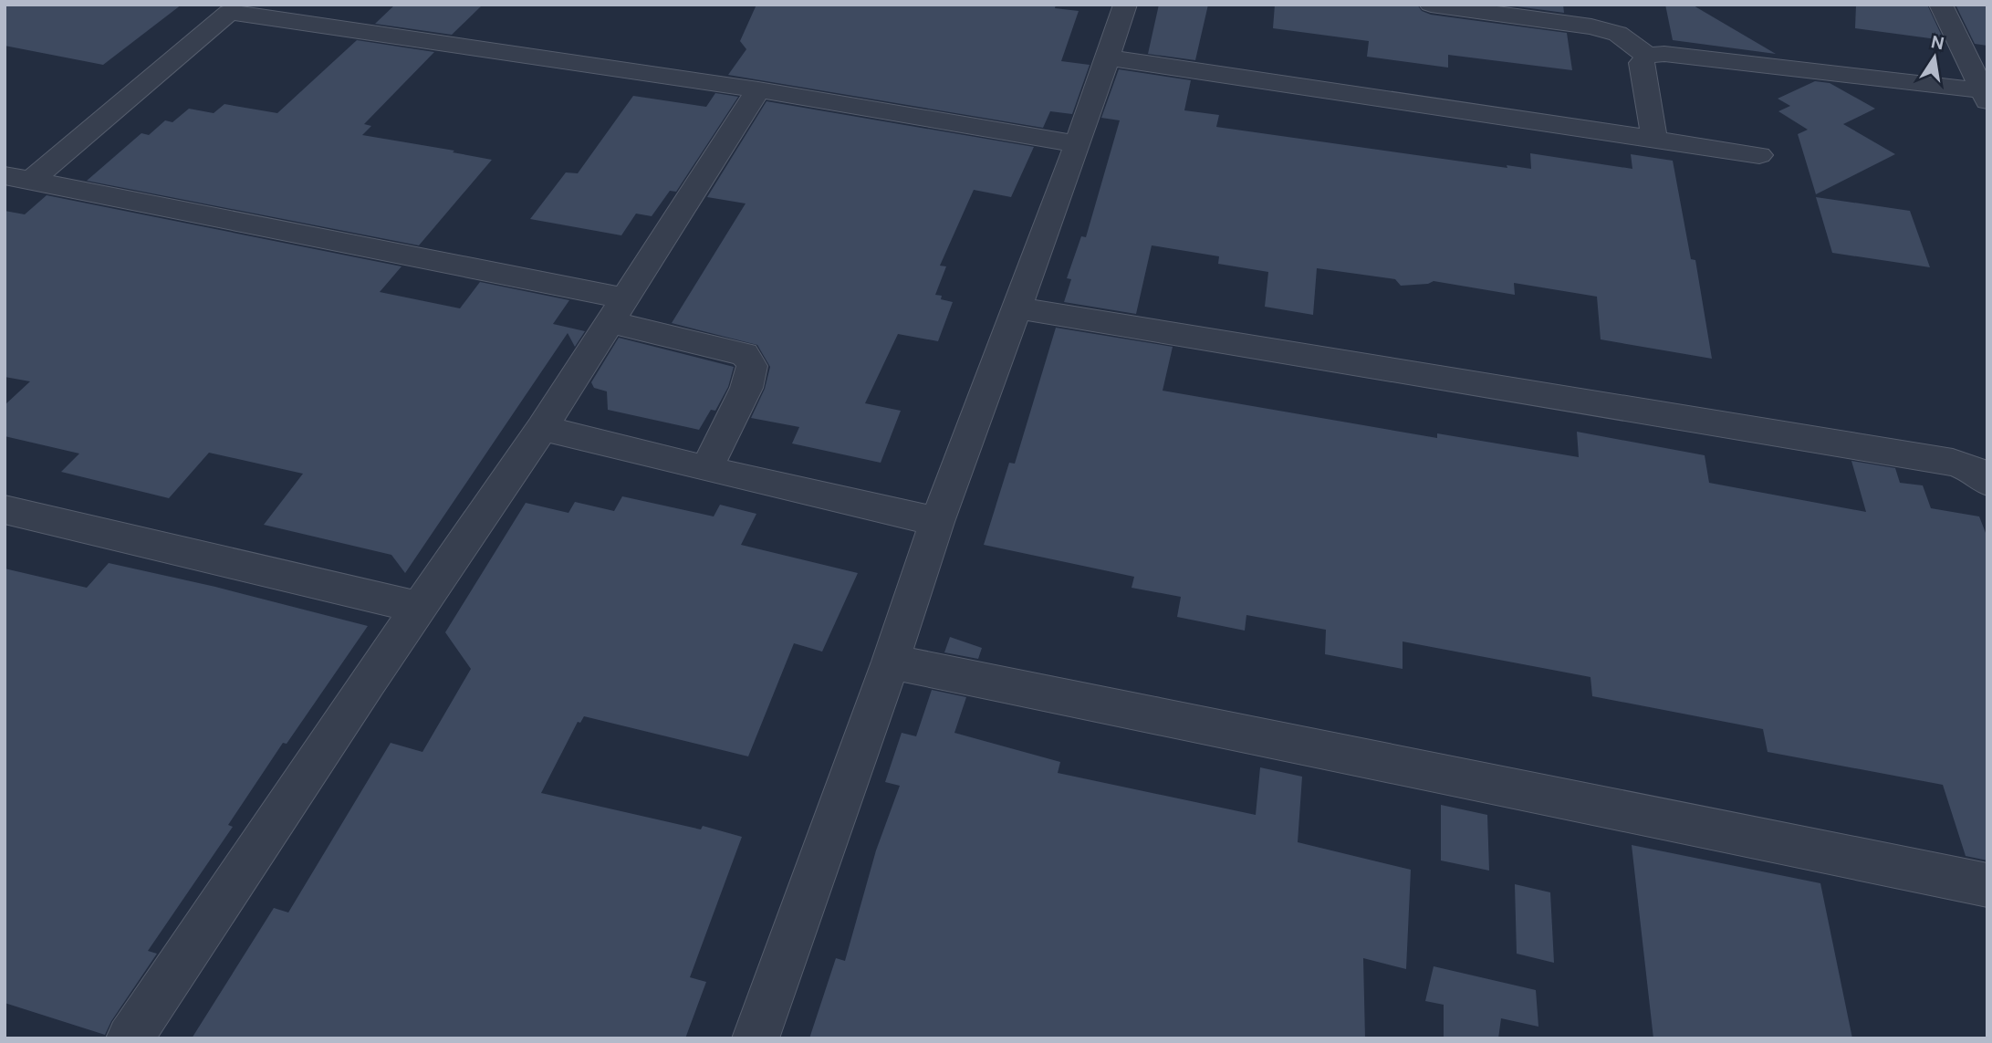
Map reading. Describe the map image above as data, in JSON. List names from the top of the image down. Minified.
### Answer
{"north":"top"}
